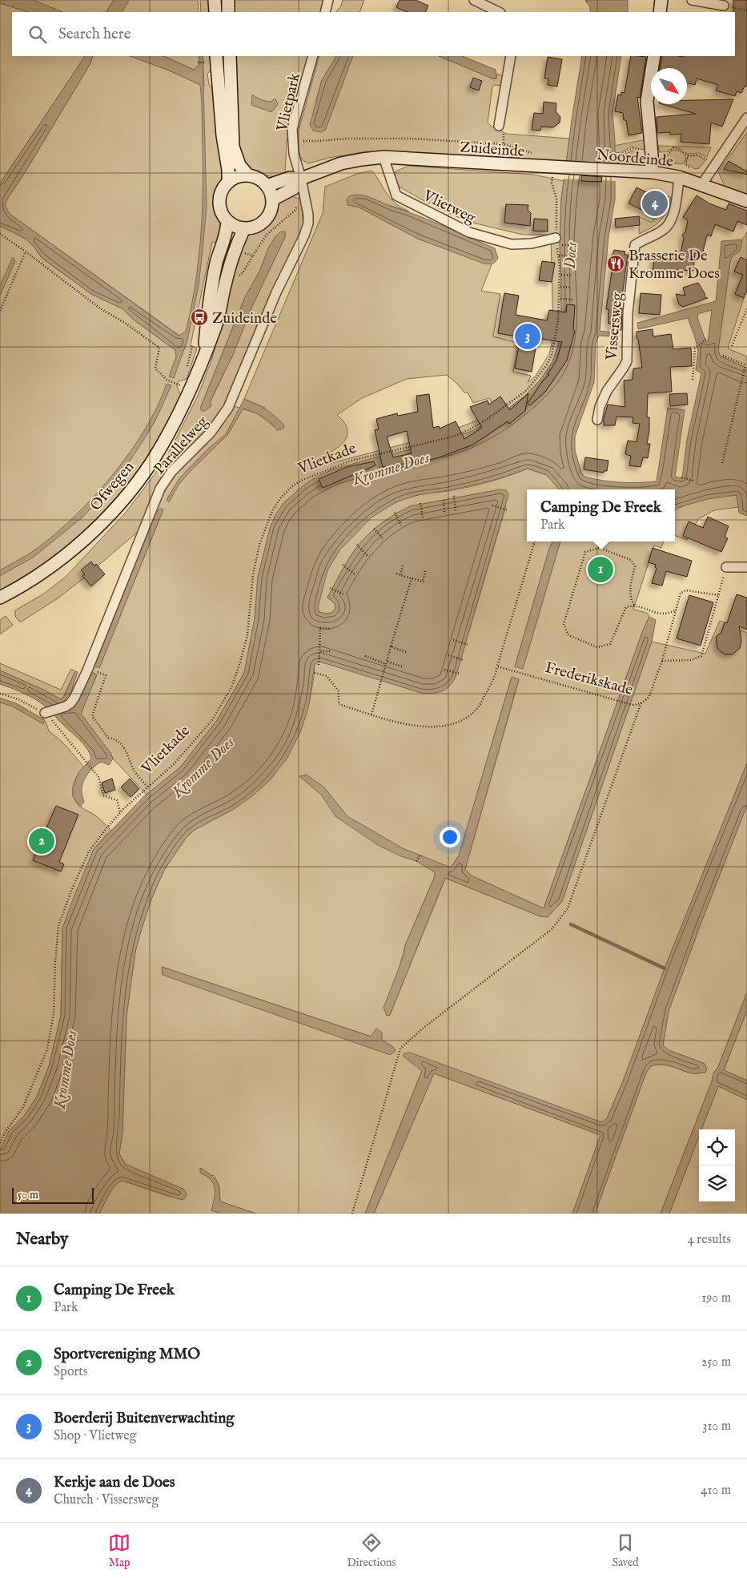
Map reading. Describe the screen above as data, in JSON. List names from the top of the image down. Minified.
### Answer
{"streets":{"main road":["Zuideinde","Noordeinde","Ofwegen"],"street":["Vlietpark","Vlietweg","Vissersweg","Parallelweg"],"path":["Vlietkade","Frederikskade"]},"crossings":[["Vlietpark","Zuideinde"],["Vlietpark","Parallelweg"],["Zuideinde","Noordeinde"],["Zuideinde","Vlietweg"],["Zuideinde","Parallelweg"],["Zuideinde","Vlietkade"],["Zuideinde","Ofwegen"],["Noordeinde","Vissersweg"],["Noordeinde","Vlietkade"],["Vlietweg","Vlietkade"]],"water":["Does","Kromme Does"],"places":{"restaurant":["Brasserie De Kromme Does"],"bus stop":["Zuideinde"]},"scale_bar":"50 m","north":"bottom right","page":{"search":"Search here","pins":["4","3","1","2"],"popup":["Camping De Freek","Park"],"scale":"50 m","heading":["Nearby","4 results"],"list":[{"mark":"1","name":"Camping De Freek","note":"Park","value":"190 m"},{"mark":"2","name":"Sportvereniging MMO","note":"Sports","value":"250 m"},{"mark":"3","name":"Boerderij Buitenverwachting","note":"Shop · Vlietweg","value":"310 m"},{"mark":"4","name":"Kerkje aan de Does","note":"Church · Vissersweg","value":"410 m"}],"nav":["Map","Directions","Saved"]}}
